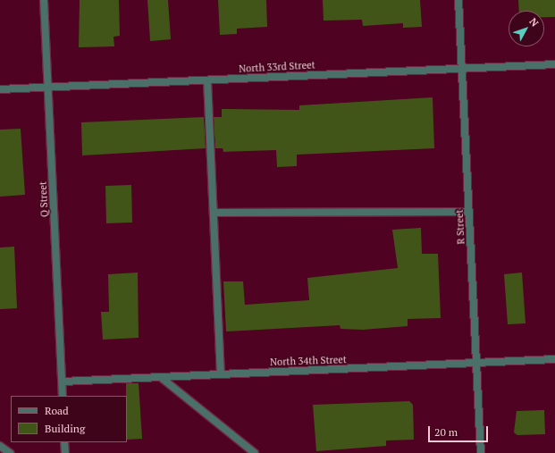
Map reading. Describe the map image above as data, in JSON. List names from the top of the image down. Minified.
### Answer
{"streets":{"street":["North 33rd Street","Q Street","R Street","North 34th Street"]},"crossings":[["North 33rd Street","Q Street"],["North 33rd Street","R Street"],["Q Street","North 34th Street"],["R Street","North 34th Street"]],"legend":["Road","Building"],"scale_bar":"20 m","north":"top right"}
